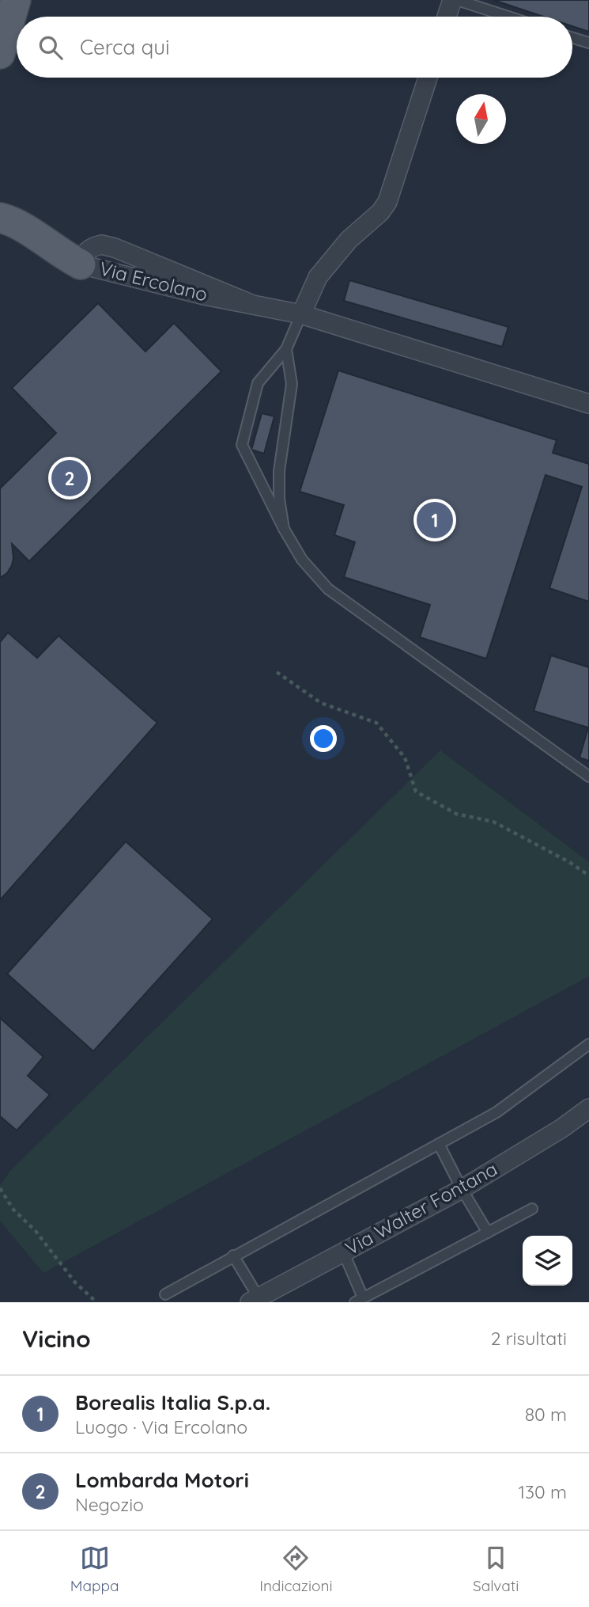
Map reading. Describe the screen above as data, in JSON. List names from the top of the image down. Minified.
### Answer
{"streets":{"street":["Via Ercolano","Via Walter Fontana"]},"north":"top","page":{"search":"Cerca qui","pins":["2","1"],"heading":["Vicino","2 risultati"],"list":[{"mark":"1","name":"Borealis Italia S.p.a.","note":"Luogo · Via Ercolano","value":"80 m"},{"mark":"2","name":"Lombarda Motori","note":"Negozio","value":"130 m"}],"nav":["Mappa","Indicazioni","Salvati"]}}
